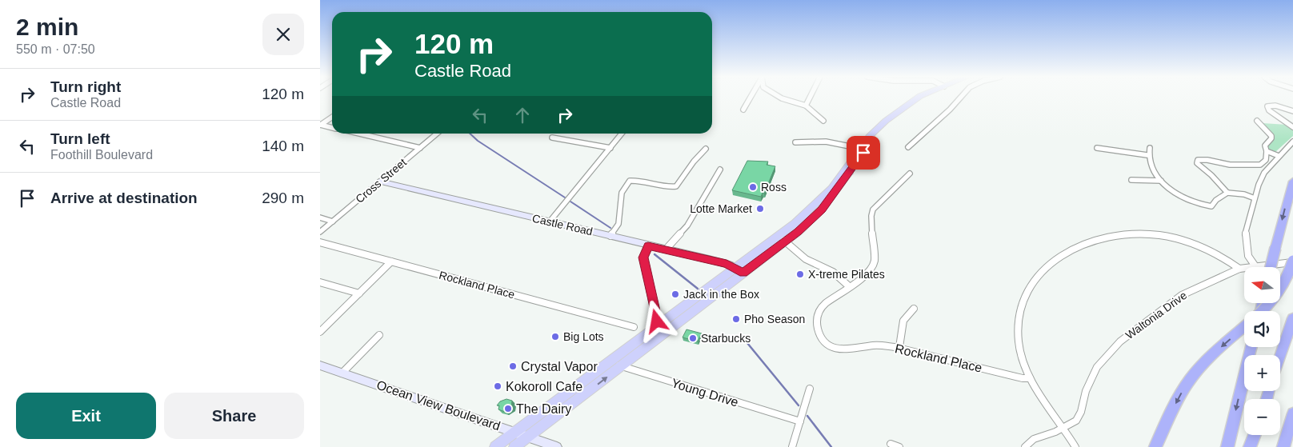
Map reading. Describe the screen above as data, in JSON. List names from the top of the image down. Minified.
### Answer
{"streets":{"street":["Cross Street","Castle Road","Rockland Place","Waltonia Drive","Young Drive","Ocean View Boulevard"]},"crossings":[["Cross Street","Castle Road"]],"places":["Ross","Lotte Market","X-treme Pilates","Jack in the Box","Pho Season","Big Lots","Starbucks","Crystal Vapor","Kokoroll Cafe","The Dairy"],"north":"left","page":{"heading":["2 min","550 m · 07:50"],"turn":["120 m","Castle Road"],"list":[{"name":"Turn right","note":"Castle Road","value":"120 m"},{"name":"Turn left","note":"Foothill Boulevard","value":"140 m"},{"name":"Arrive at destination","value":"290 m"}],"map_buttons":["+","−"],"buttons":["Exit","Share"]}}
